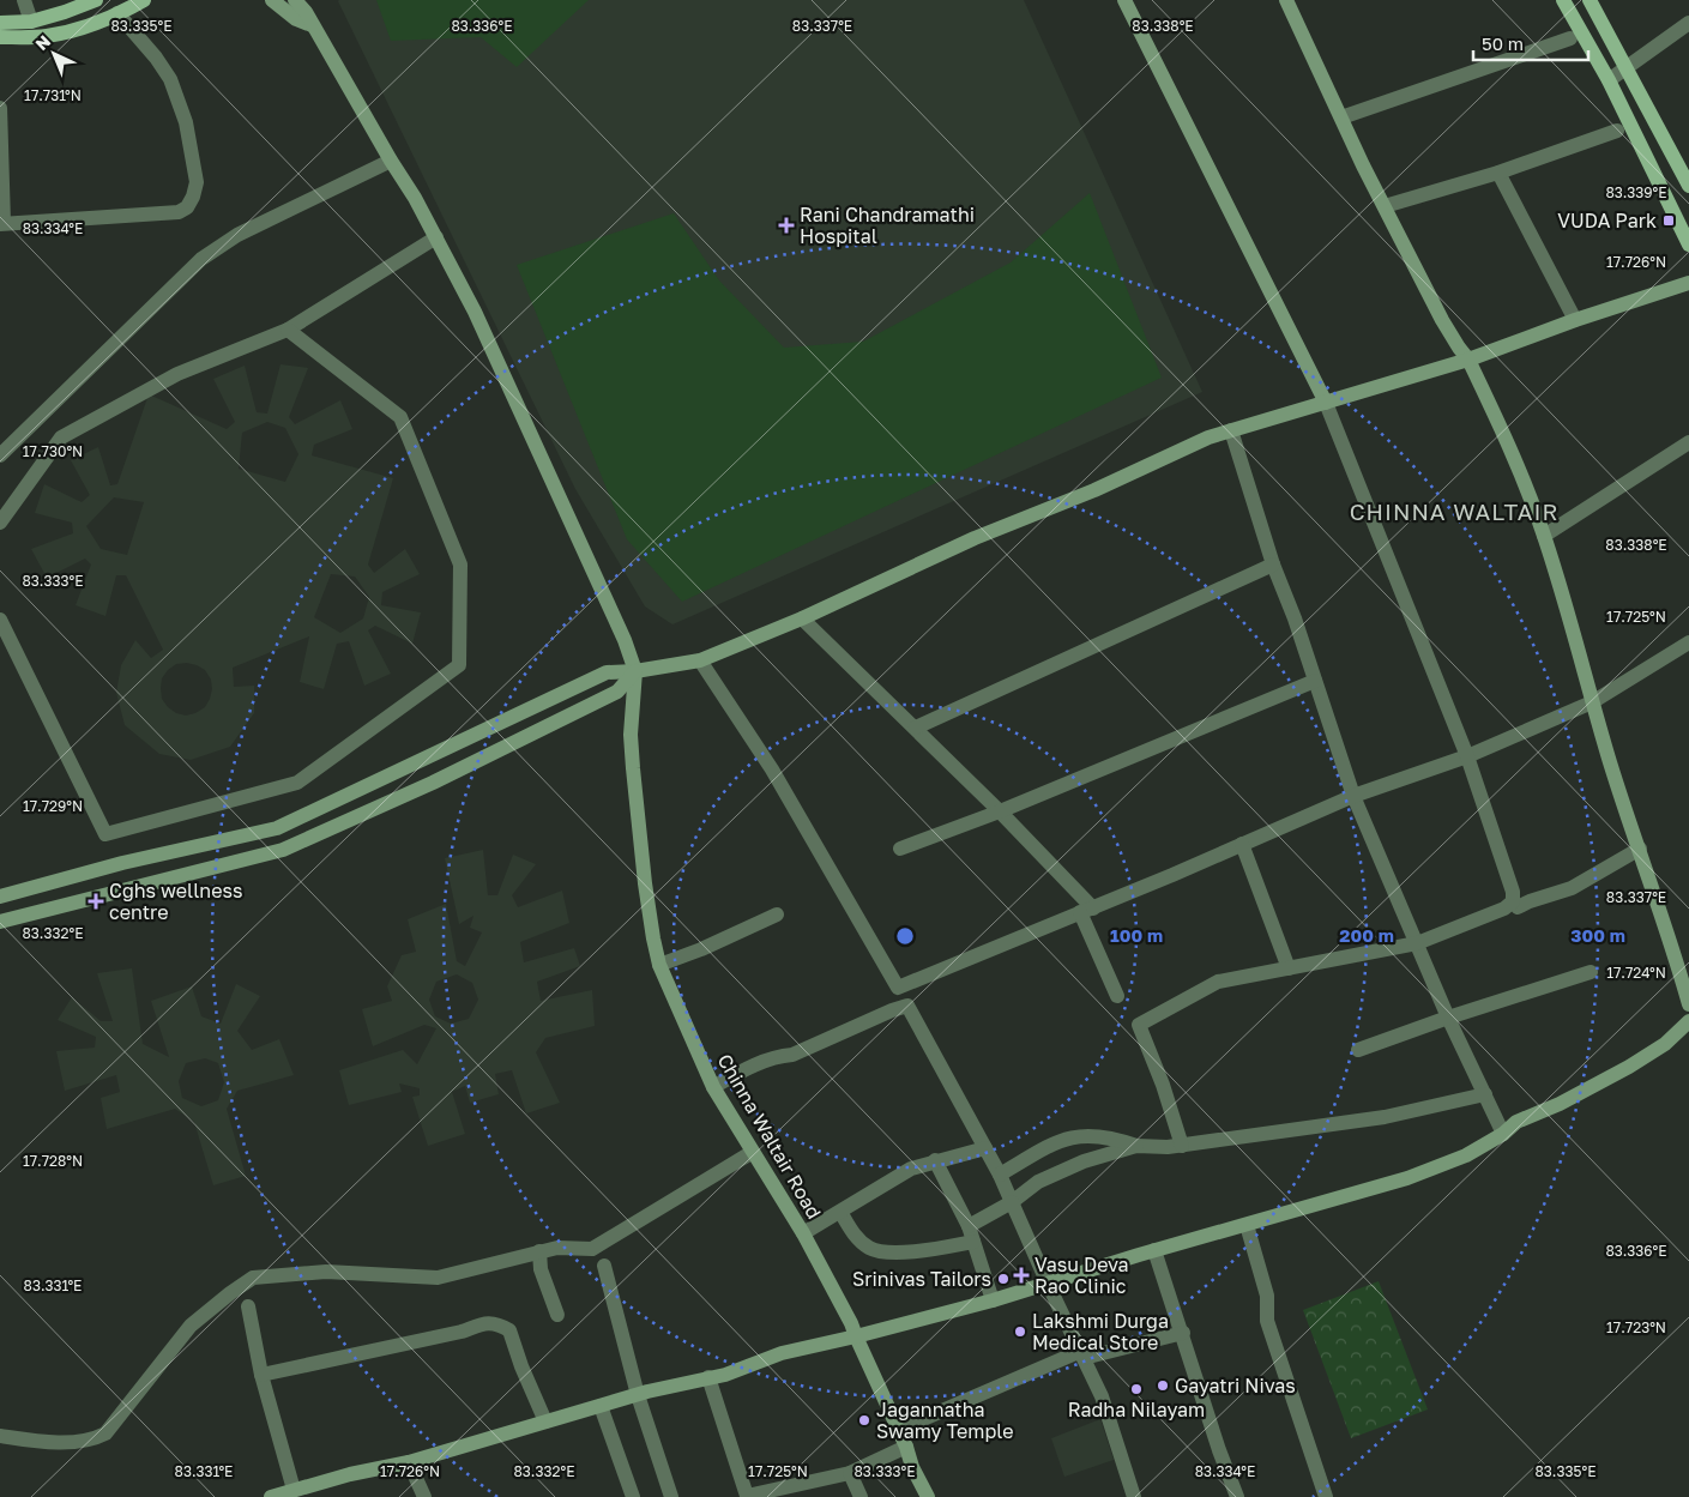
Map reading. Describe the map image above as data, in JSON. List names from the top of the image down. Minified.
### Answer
{"streets":{"street":["Chinna Waltair Road"]},"districts":["CHINNA WALTAIR"],"places":{"transit":["VUDA Park"],"health":["Rani Chandramathi Hospital","Cghs wellness centre","Vasu Deva Rao Clinic"],"other":["Srinivas Tailors","Lakshmi Durga Medical Store","Gayatri Nivas","Radha Nilayam","Jagannatha Swamy Temple"]},"scale_bar":"50 m","north":"top left","coordinates":["83.335°E","83.336°E","83.337°E","83.338°E","17.731°N","83.339°E","83.334°E","17.726°N","17.730°N","83.333°E","17.725°N","17.729°N","83.332°E","17.724°N","17.728°N","83.331°E","17.723°N"],"rings":["100 m","200 m","300 m"]}
